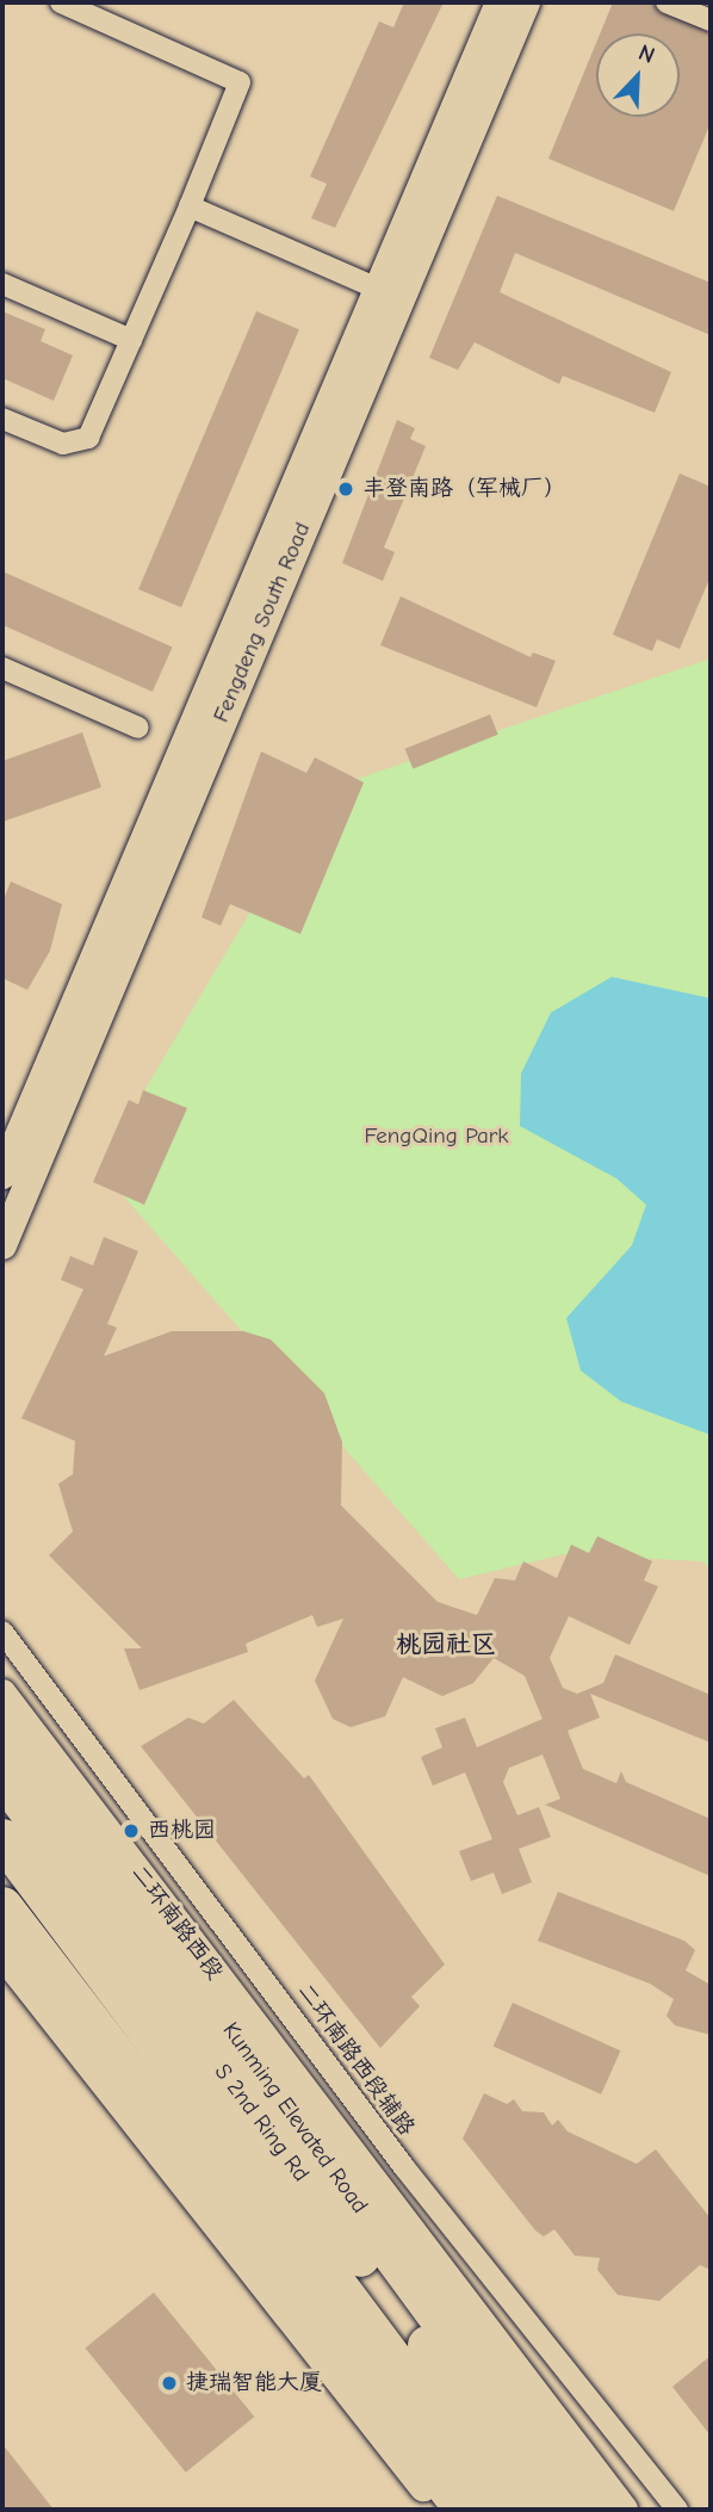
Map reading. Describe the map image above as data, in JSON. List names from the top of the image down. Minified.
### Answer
{"streets":{"highway":["Kunming Elevated Road","S 2nd Ring Rd"],"street":["Fengdeng South Road","二环南路西段","二环南路西段辅路"]},"districts":["桃园社区"],"parks":["FengQing Park"],"places":["丰登南路（军械厂）","西桃园","捷瑞智能大厦"],"north":"top right"}
